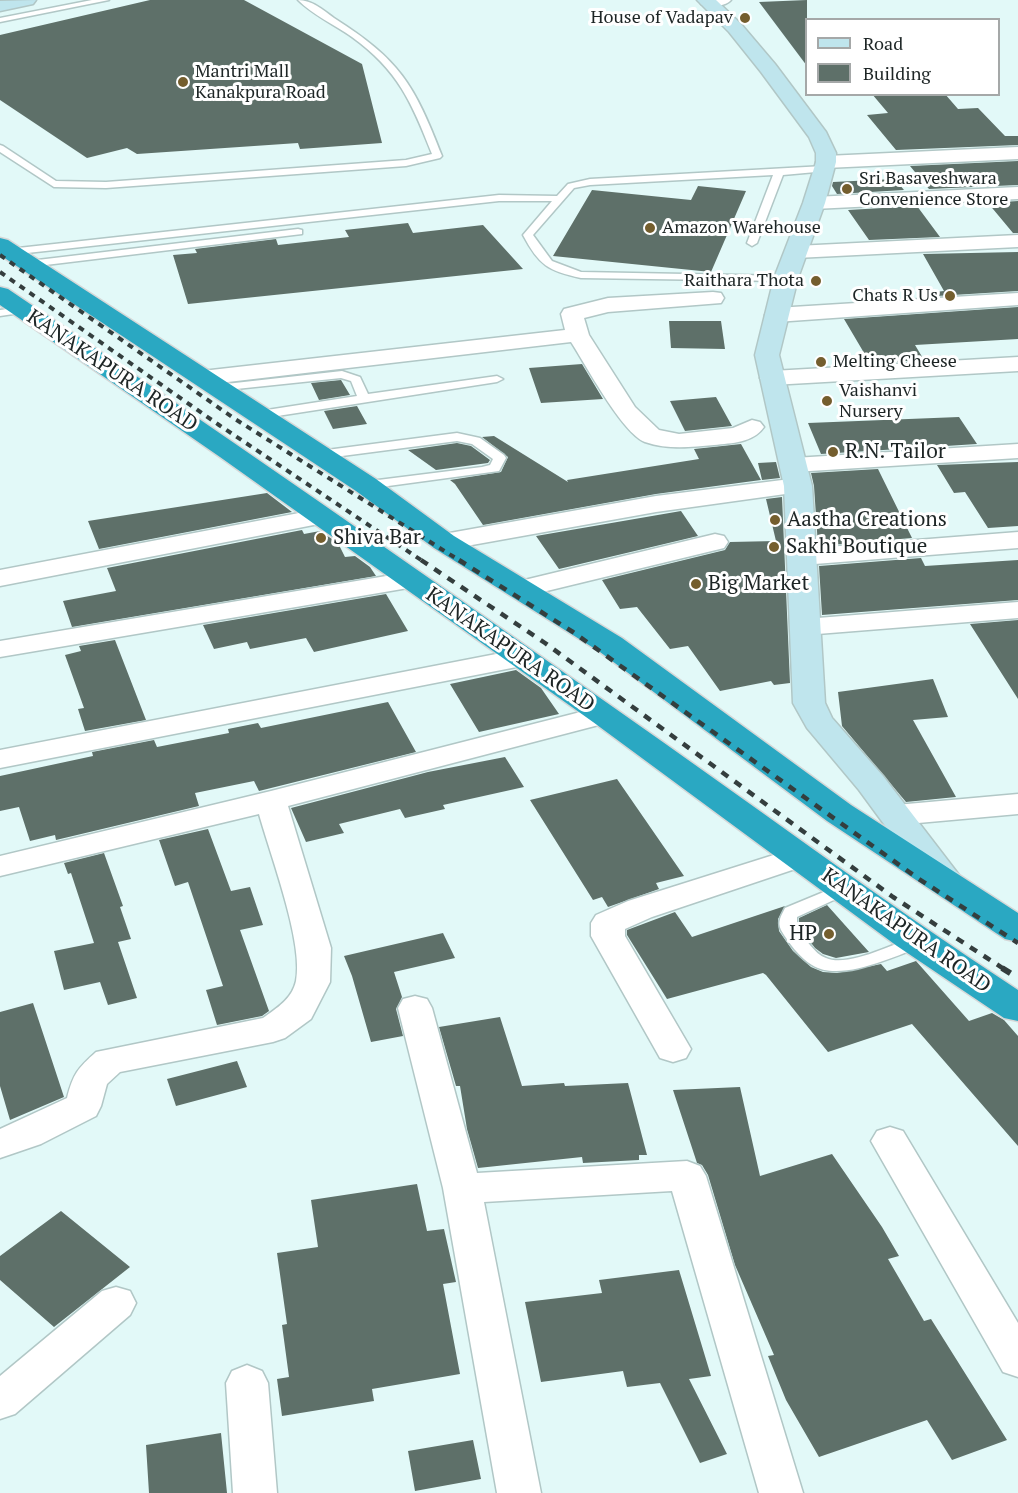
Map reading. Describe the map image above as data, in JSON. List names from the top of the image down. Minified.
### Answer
{"streets":{"highway":["KANAKAPURA ROAD"]},"places":["House of Vadapav","Mantri Mall Kanakpura Road","Sri Basaveshwara Convenience Store","Amazon Warehouse","Raithara Thota","Chats R Us","Melting Cheese","Vaishanvi Nursery","R.N. Tailor","Aastha Creations","Shiva Bar","Sakhi Boutique","Big Market","HP"],"legend":["Road","Building"]}
